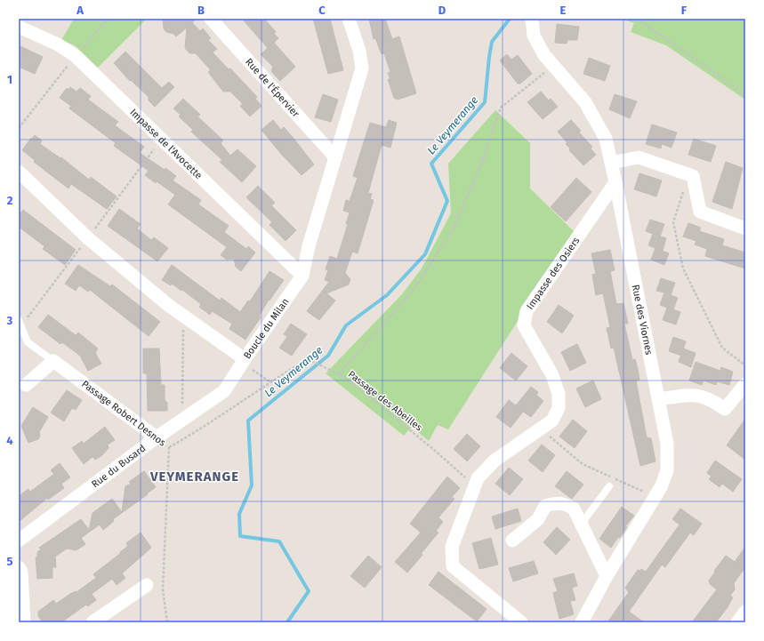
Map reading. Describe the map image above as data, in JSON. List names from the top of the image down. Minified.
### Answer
{"streets":{"street":["Rue de l'Épervier","Impasse de l'Avocette","Impasse des Osiers","Rue des Viornes","Boucle du Milan","Passage Robert Desnos","Rue du Busard"],"path":["Passage des Abeilles"]},"crossings":[["Rue de l'Épervier","Boucle du Milan"],["Impasse de l'Avocette","Boucle du Milan"],["Impasse des Osiers","Rue des Viornes"],["Impasse des Osiers","Passage des Abeilles"],["Boucle du Milan","Rue du Busard"],["Passage des Abeilles","Passage Robert Desnos"],["Passage Robert Desnos","Rue du Busard"]],"districts":["VEYMERANGE"],"water":["Le Veymerange"],"grid":{"columns":["A","B","C","D","E","F"],"rows":["1","2","3","4","5"]}}
